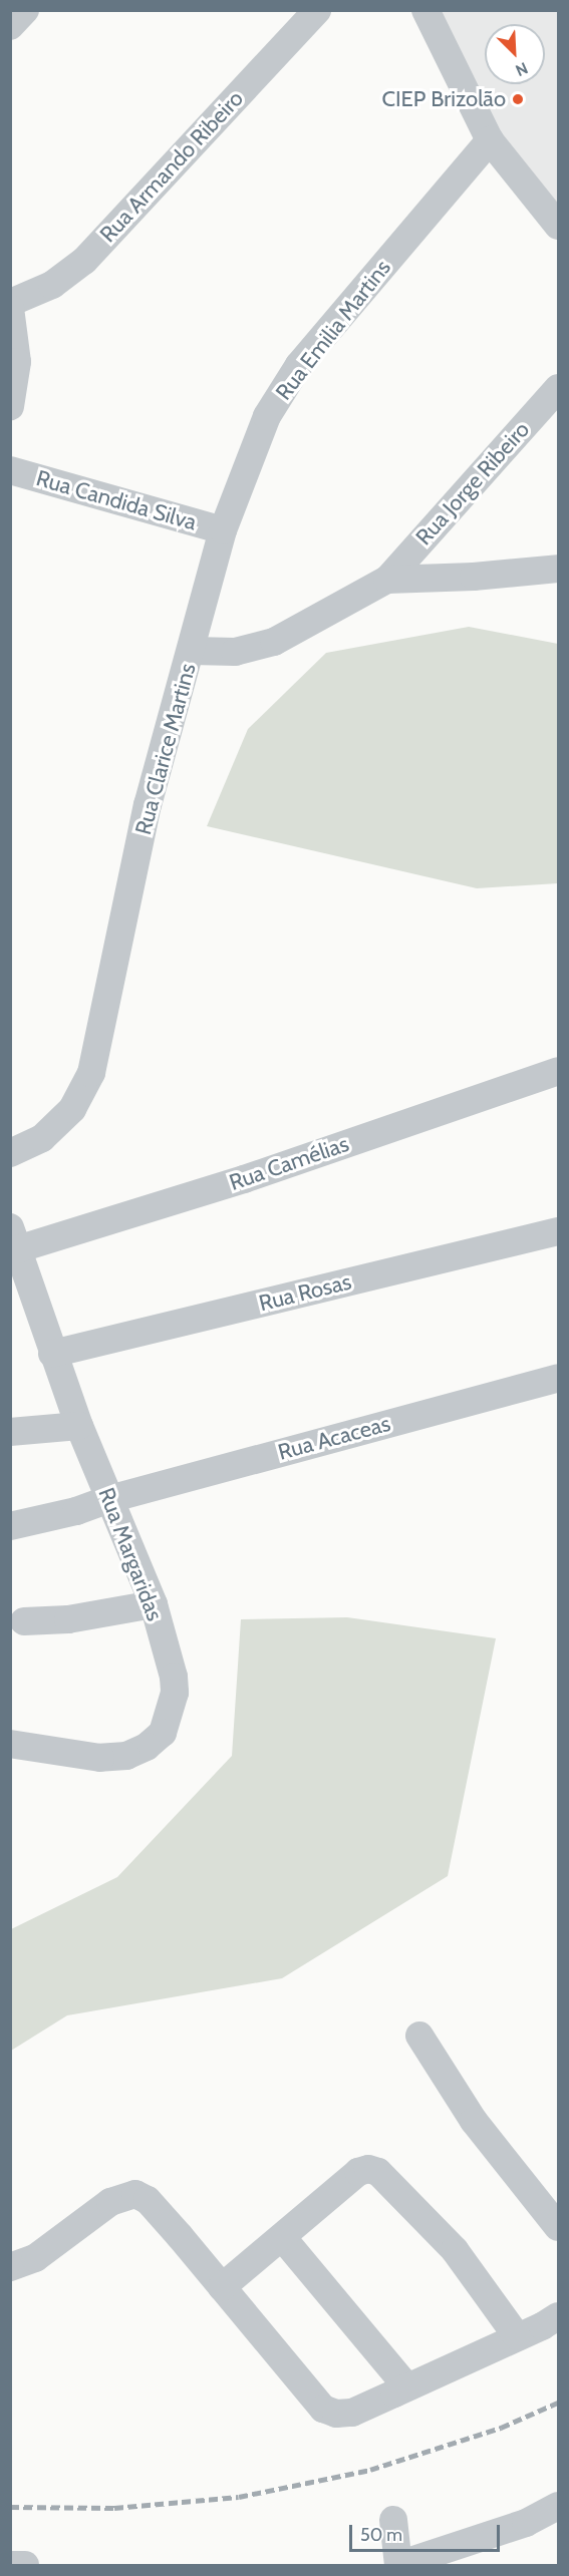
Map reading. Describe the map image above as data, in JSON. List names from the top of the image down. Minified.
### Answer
{"streets":{"street":["Rua Armando Ribeiro","Rua Emilia Martins","Rua Jorge Ribeiro","Rua Candida Silva","Rua Clarice Martins","Rua Camélias","Rua Rosas","Rua Acaceas","Rua Margaridas"]},"crossings":[["Rua Emilia Martins","Rua Candida Silva"],["Rua Emilia Martins","Rua Clarice Martins"],["Rua Jorge Ribeiro","Rua Clarice Martins"],["Rua Camélias","Rua Margaridas"],["Rua Rosas","Rua Margaridas"],["Rua Acaceas","Rua Margaridas"]],"places":["CIEP Brizolão"],"scale_bar":"50 m","north":"bottom right"}
